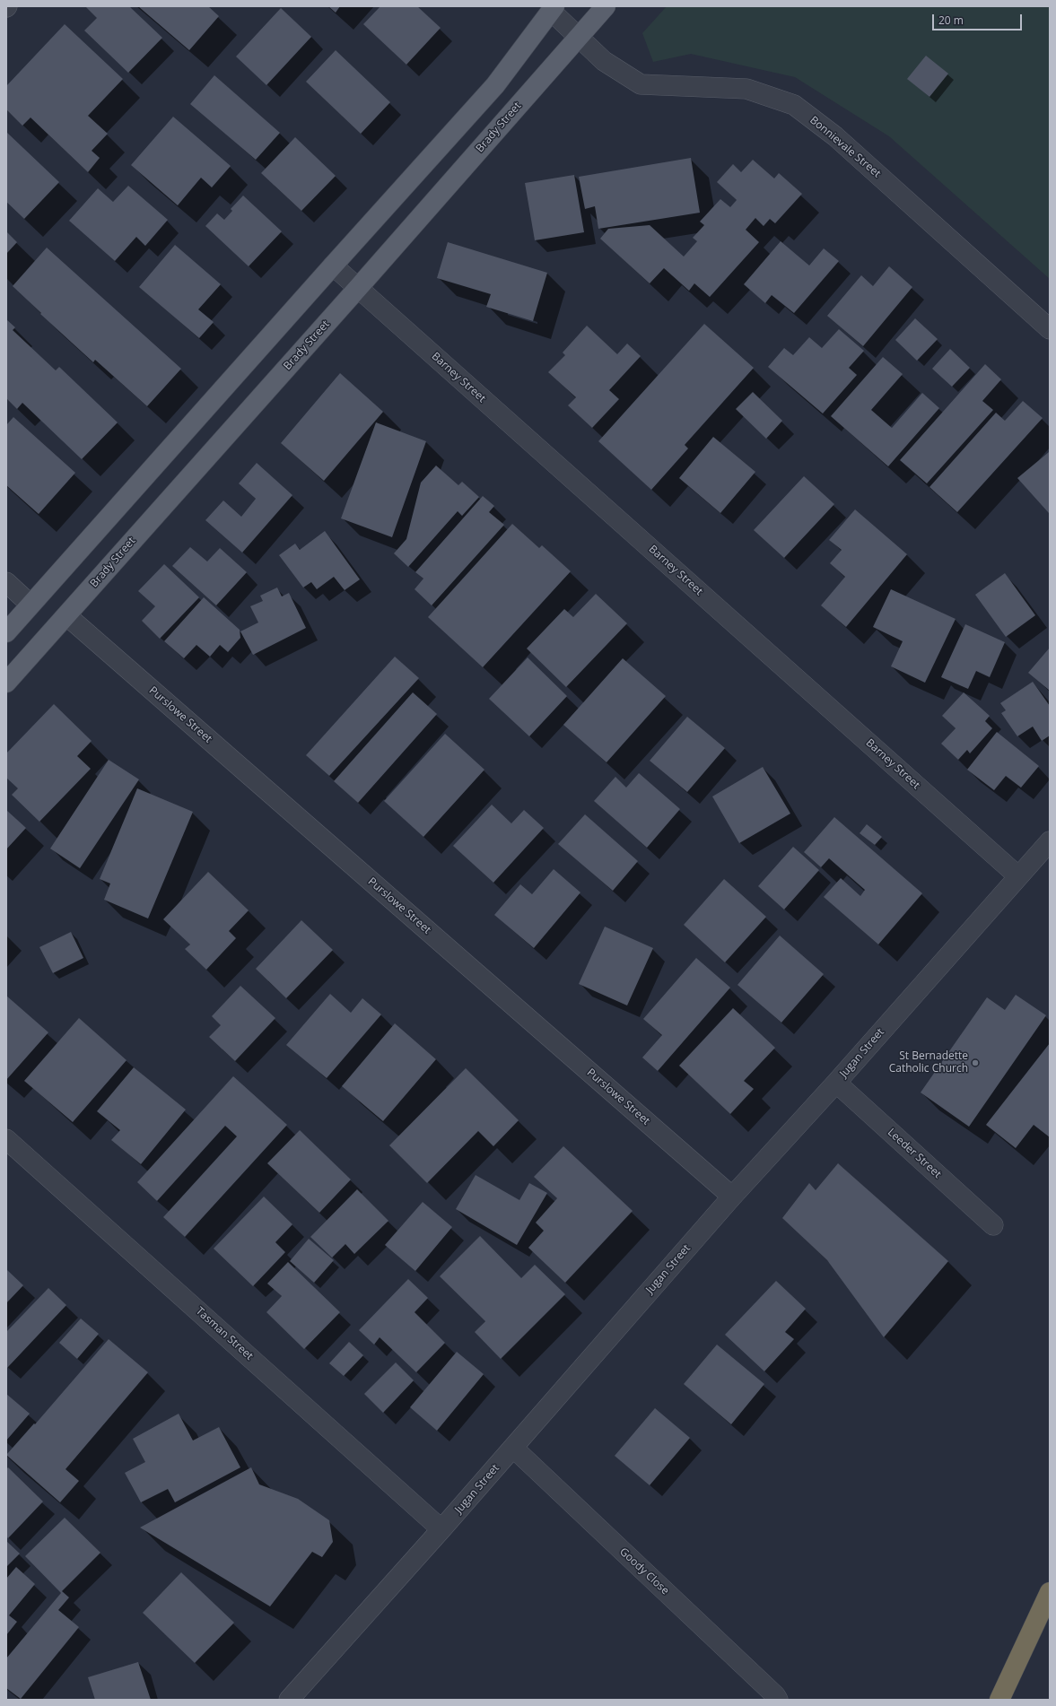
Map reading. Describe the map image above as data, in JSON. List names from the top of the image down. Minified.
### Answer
{"streets":{"main road":["Brady Street"],"street":["Bonnievale Street","Barney Street","Purslowe Street","Jugan Street","Leeder Street","Tasman Street","Goody Close"]},"crossings":[["Brady Street","Bonnievale Street"],["Brady Street","Barney Street"],["Brady Street","Purslowe Street"],["Barney Street","Jugan Street"],["Purslowe Street","Jugan Street"],["Jugan Street","Leeder Street"],["Jugan Street","Tasman Street"],["Jugan Street","Goody Close"]],"places":["St Bernadette Catholic Church"],"scale_bar":"20 m"}
